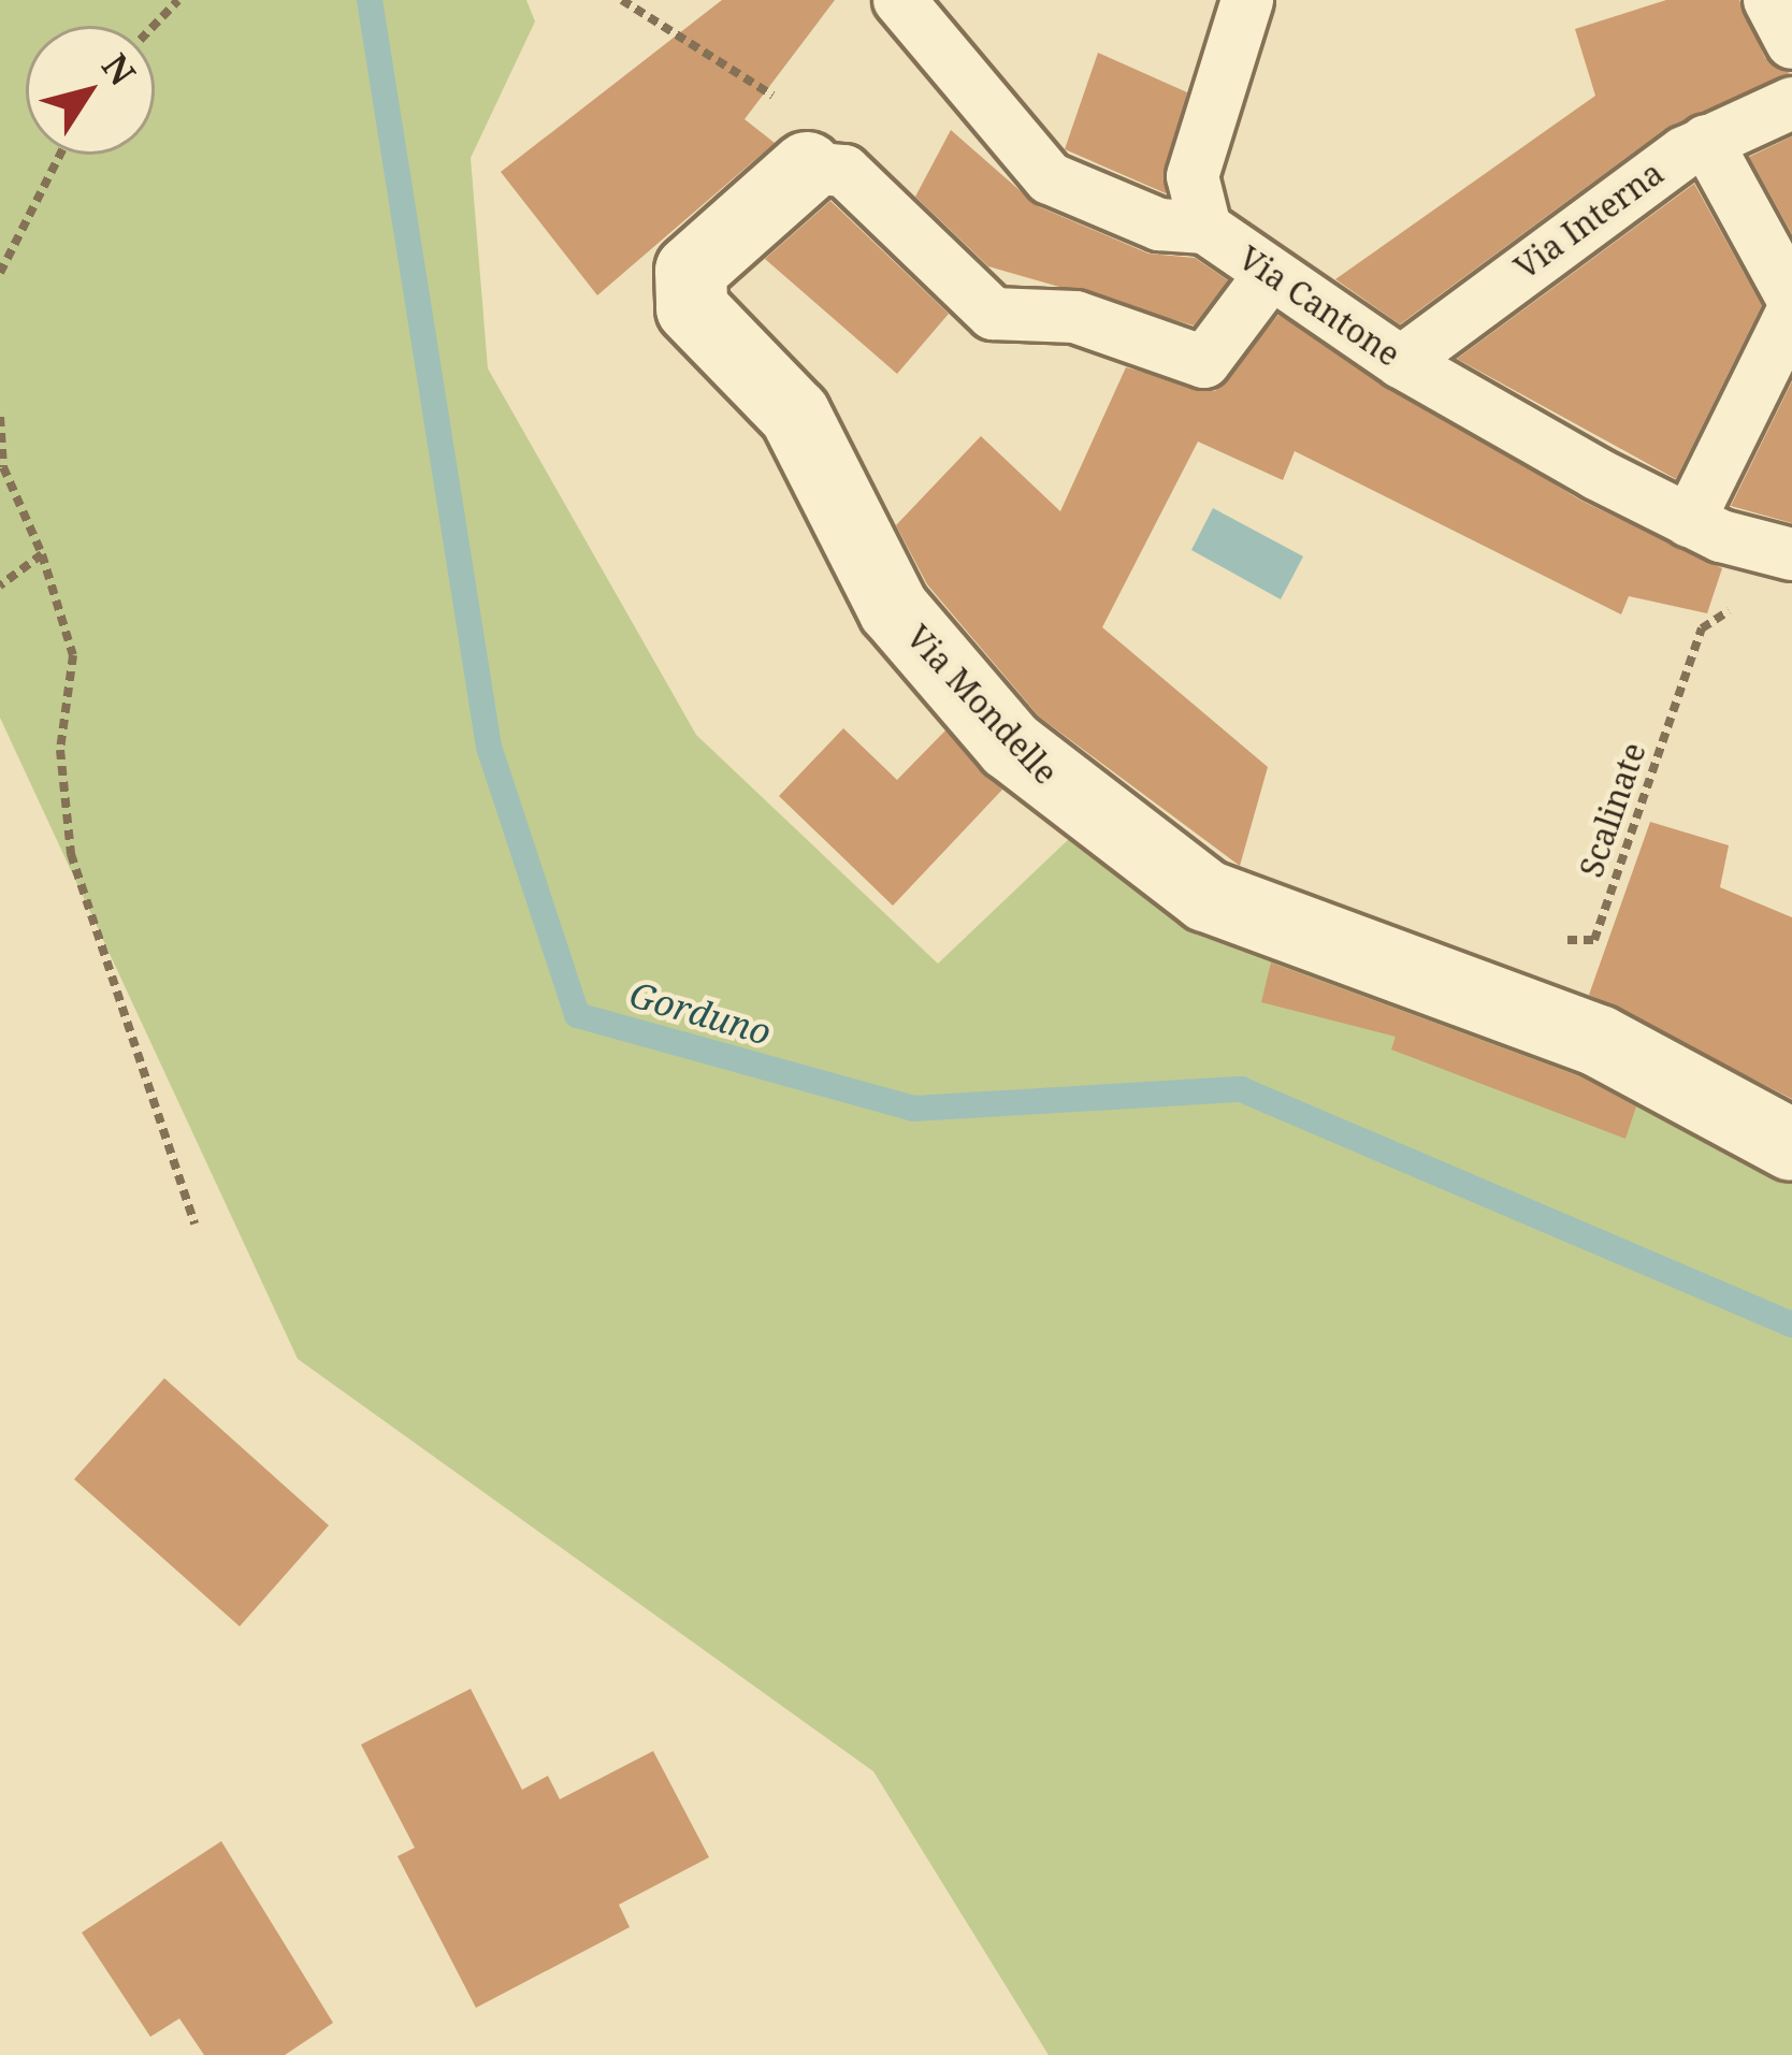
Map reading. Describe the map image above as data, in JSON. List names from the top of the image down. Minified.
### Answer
{"streets":{"street":["Via Mondelle"],"lane":["Via Interna","Via Cantone"],"path":["Scalinate"]},"crossings":[["Via Interna","Via Cantone"]],"water":["Gorduno"],"north":"top right"}
